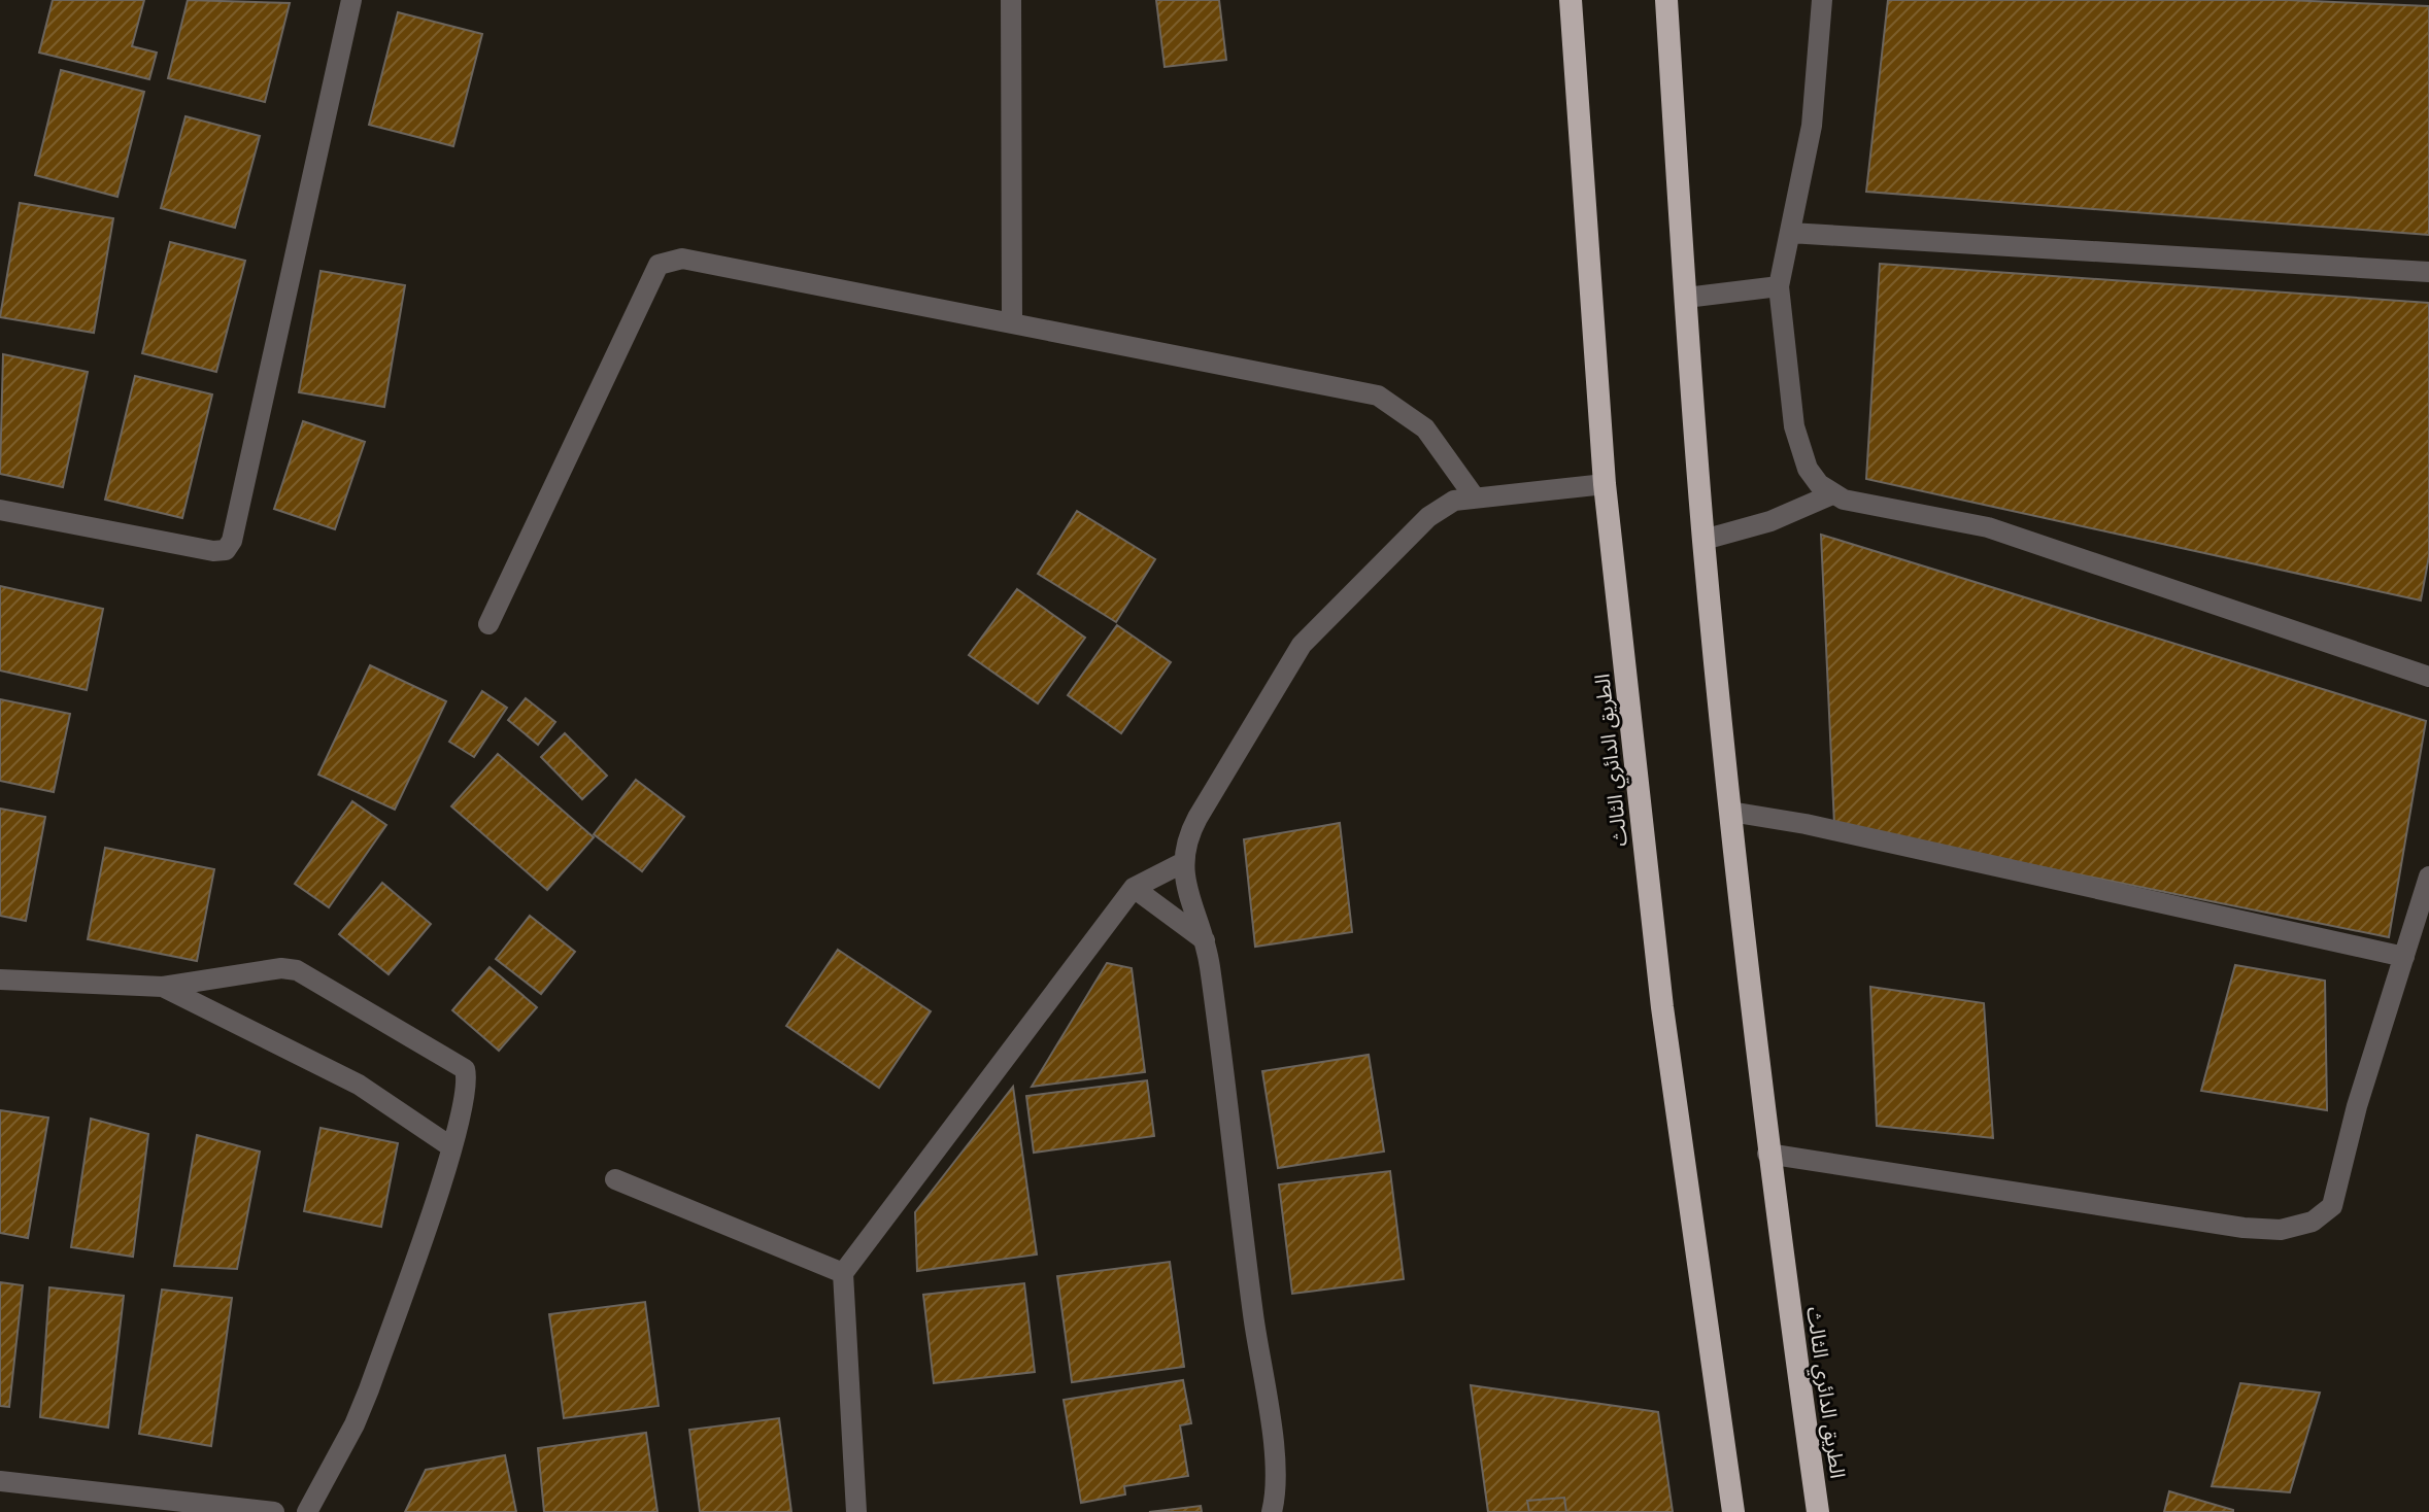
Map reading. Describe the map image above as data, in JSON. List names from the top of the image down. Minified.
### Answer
{"streets":{"highway":["الطريق الدائري الثالث"]}}
